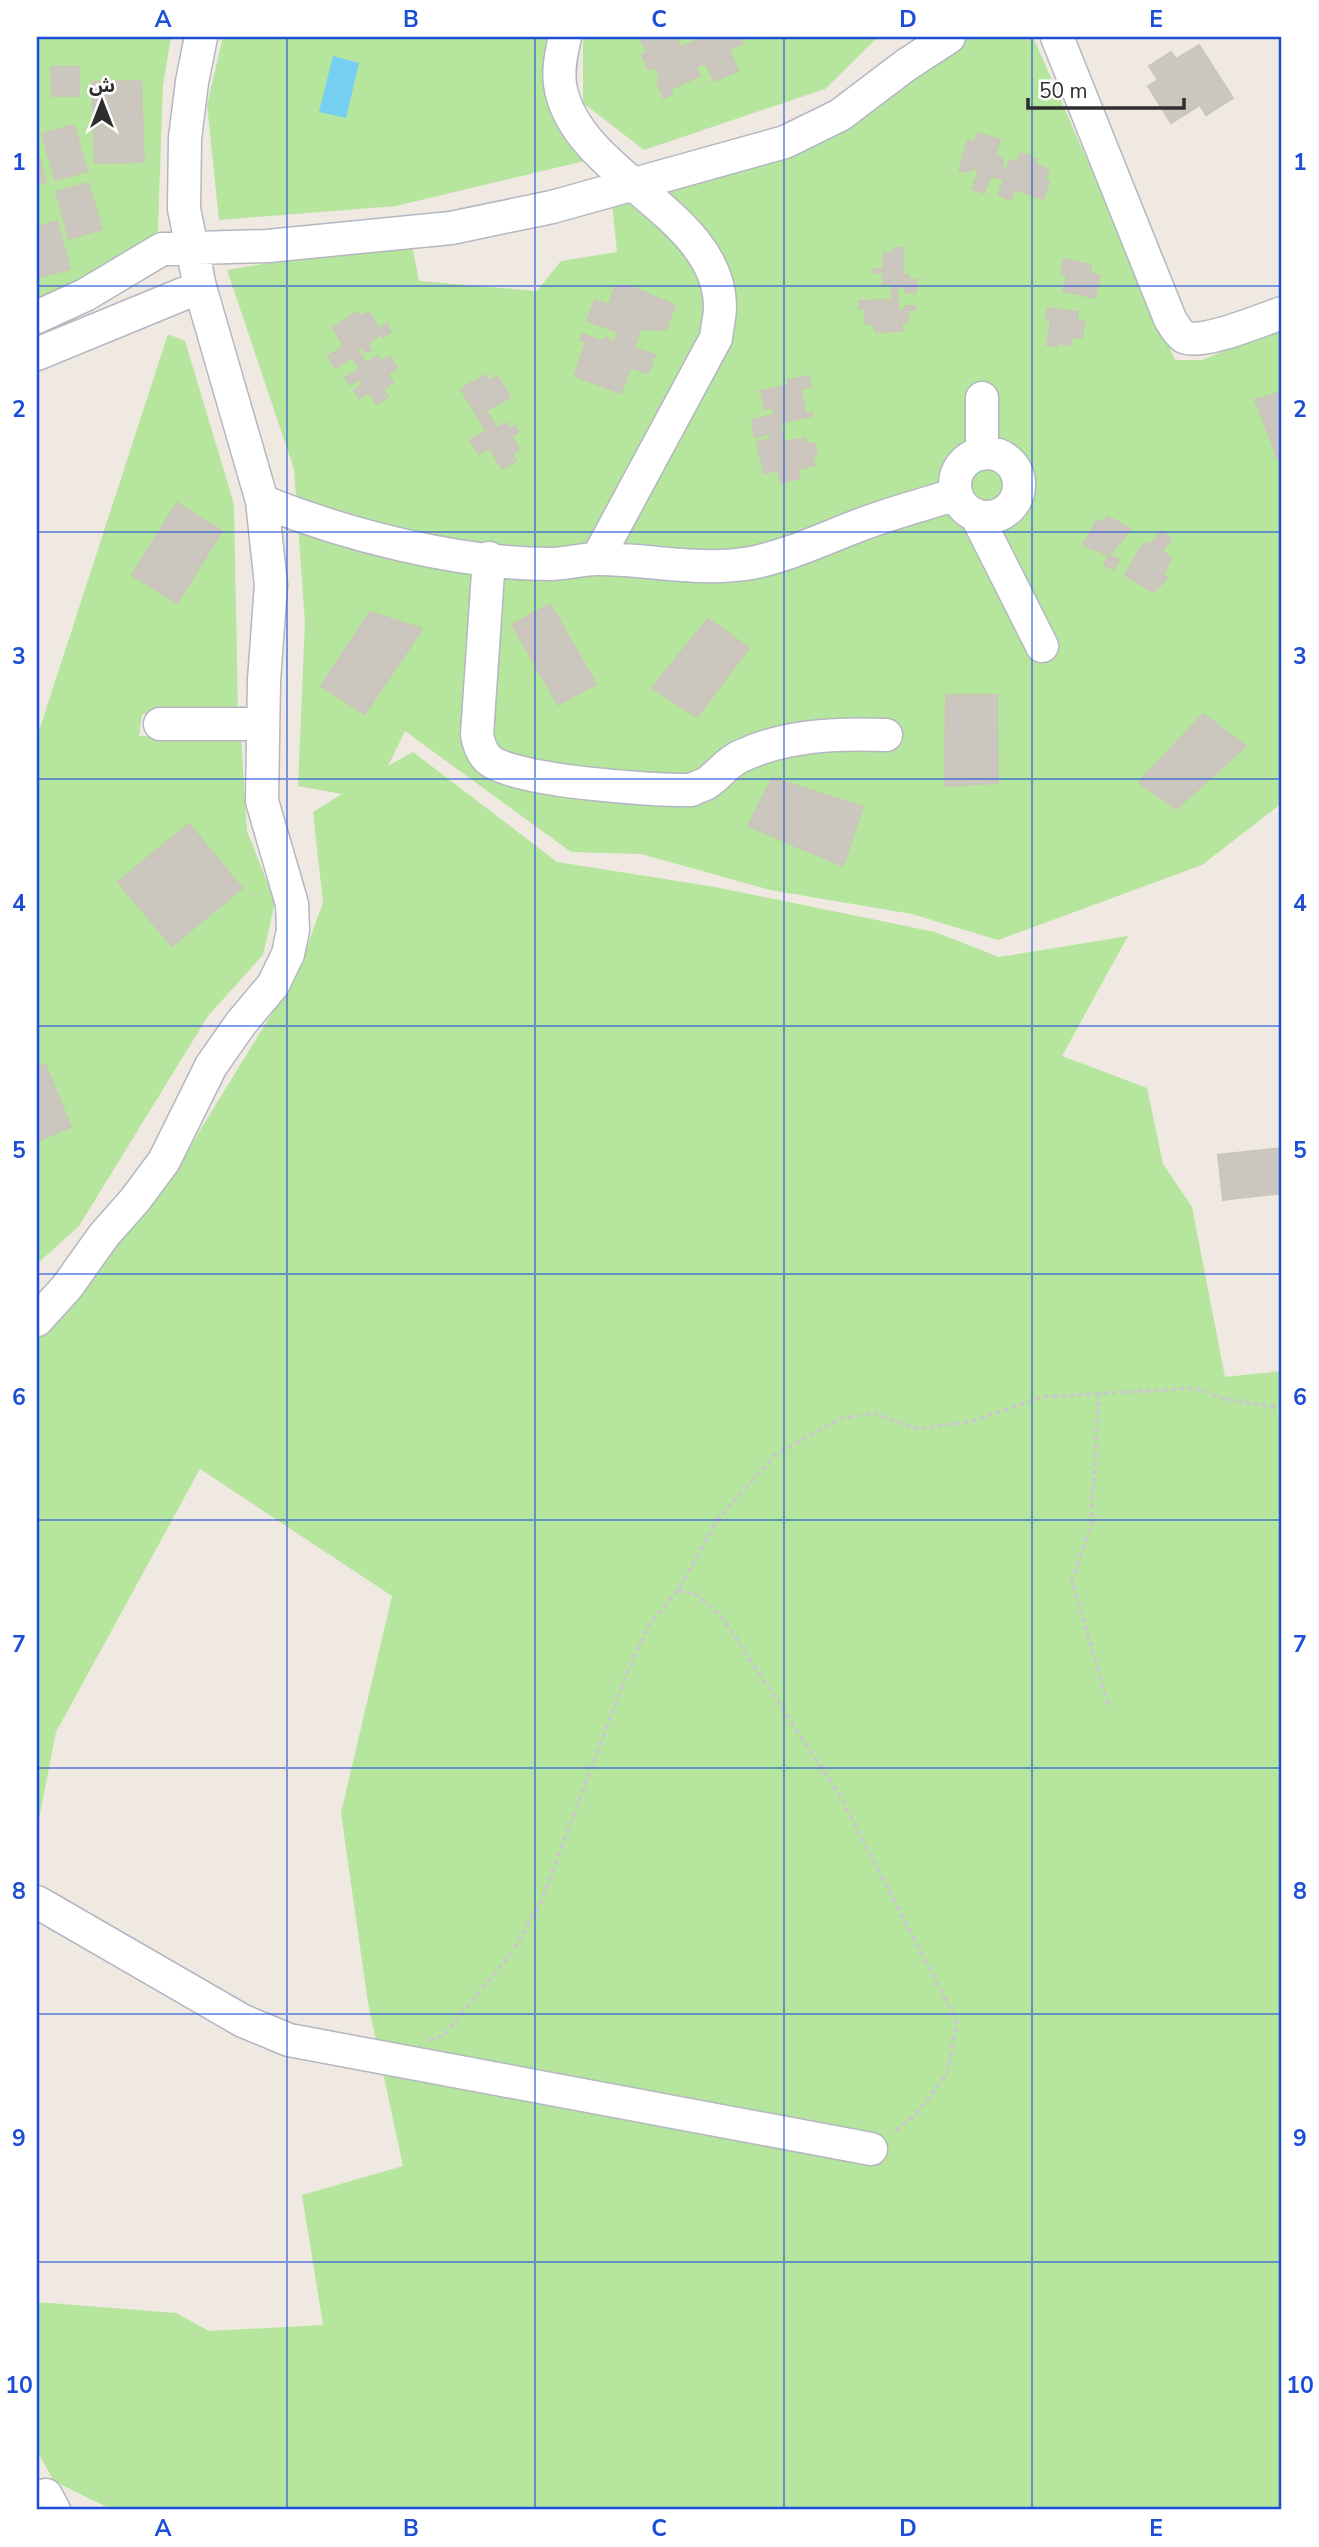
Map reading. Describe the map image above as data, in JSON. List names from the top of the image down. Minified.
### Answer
{"scale_bar":"50 m","north":"top","grid":{"columns":["A","B","C","D","E"],"rows":["1","2","3","4","5","6","7","8","9","10"]}}
